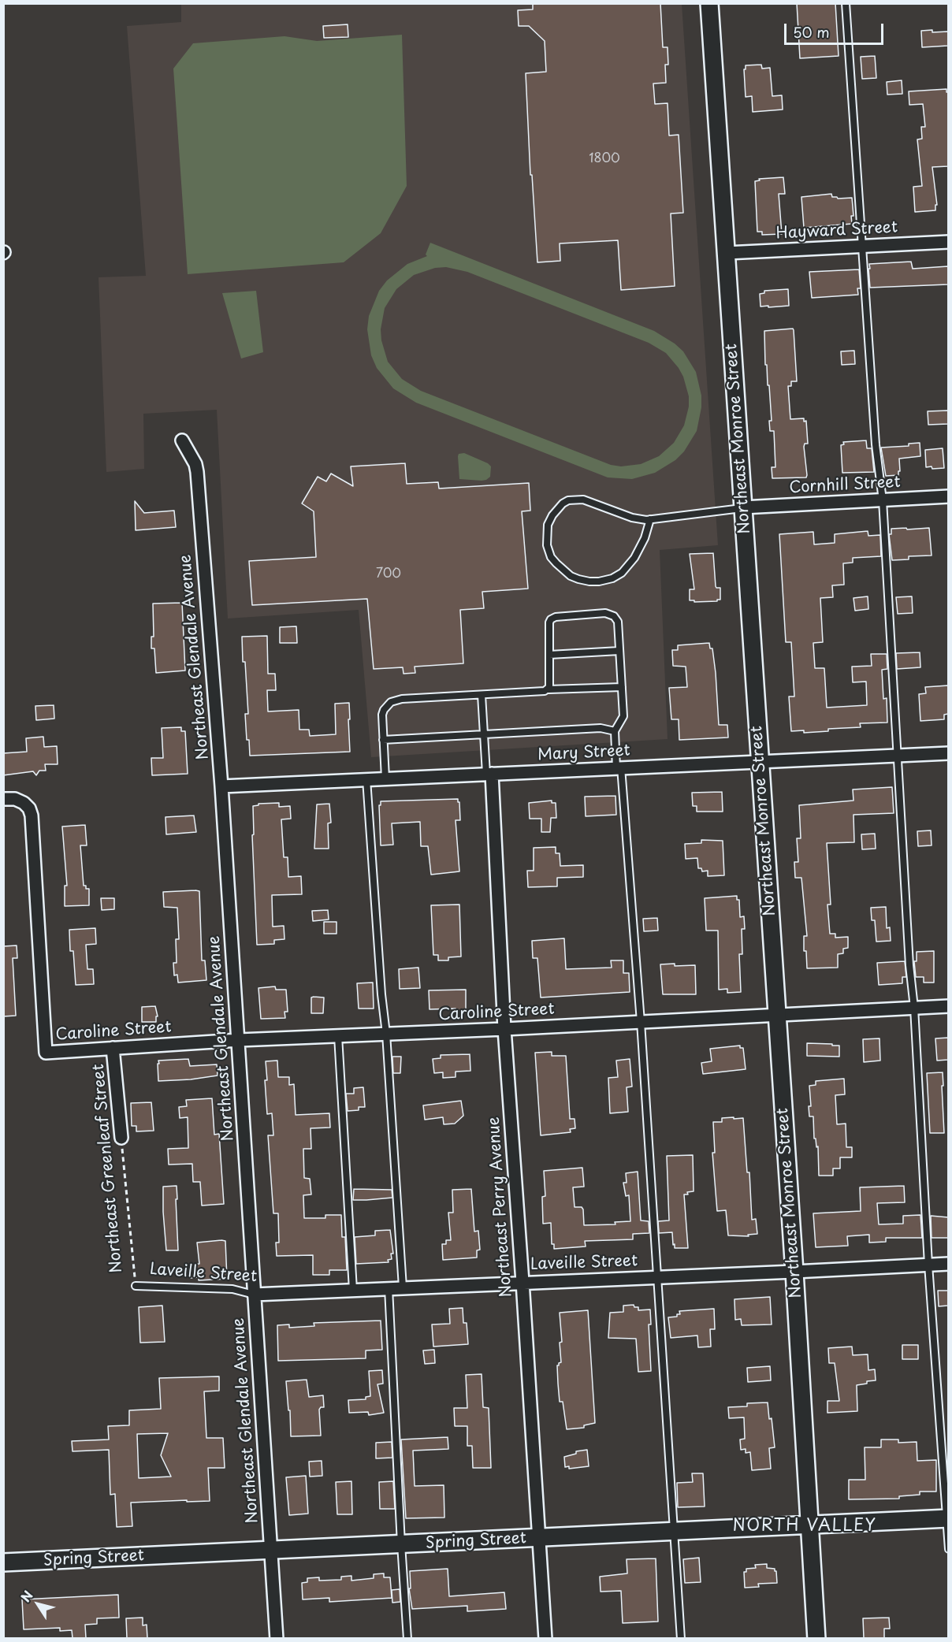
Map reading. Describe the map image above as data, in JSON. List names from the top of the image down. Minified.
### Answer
{"streets":{"street":["Hayward Street","Northeast Monroe Street","Cornhill Street","Northeast Glendale Avenue","Mary Street","Caroline Street","Northeast Greenleaf Street","Northeast Perry Avenue","Laveille Street","Spring Street"]},"crossings":[["Hayward Street","Northeast Monroe Street"],["Northeast Monroe Street","Cornhill Street"],["Northeast Monroe Street","Mary Street"],["Northeast Monroe Street","Caroline Street"],["Northeast Monroe Street","Laveille Street"],["Northeast Monroe Street","Spring Street"],["Northeast Glendale Avenue","Mary Street"],["Northeast Glendale Avenue","Caroline Street"],["Northeast Glendale Avenue","Laveille Street"],["Northeast Glendale Avenue","Spring Street"],["Mary Street","Northeast Perry Avenue"],["Caroline Street","Northeast Greenleaf Street"],["Caroline Street","Northeast Perry Avenue"],["Northeast Greenleaf Street","Laveille Street"],["Northeast Perry Avenue","Laveille Street"],["Northeast Perry Avenue","Spring Street"]],"districts":["NORTH VALLEY"],"house_numbers":["1800","700"],"scale_bar":"50 m","north":"top left"}
